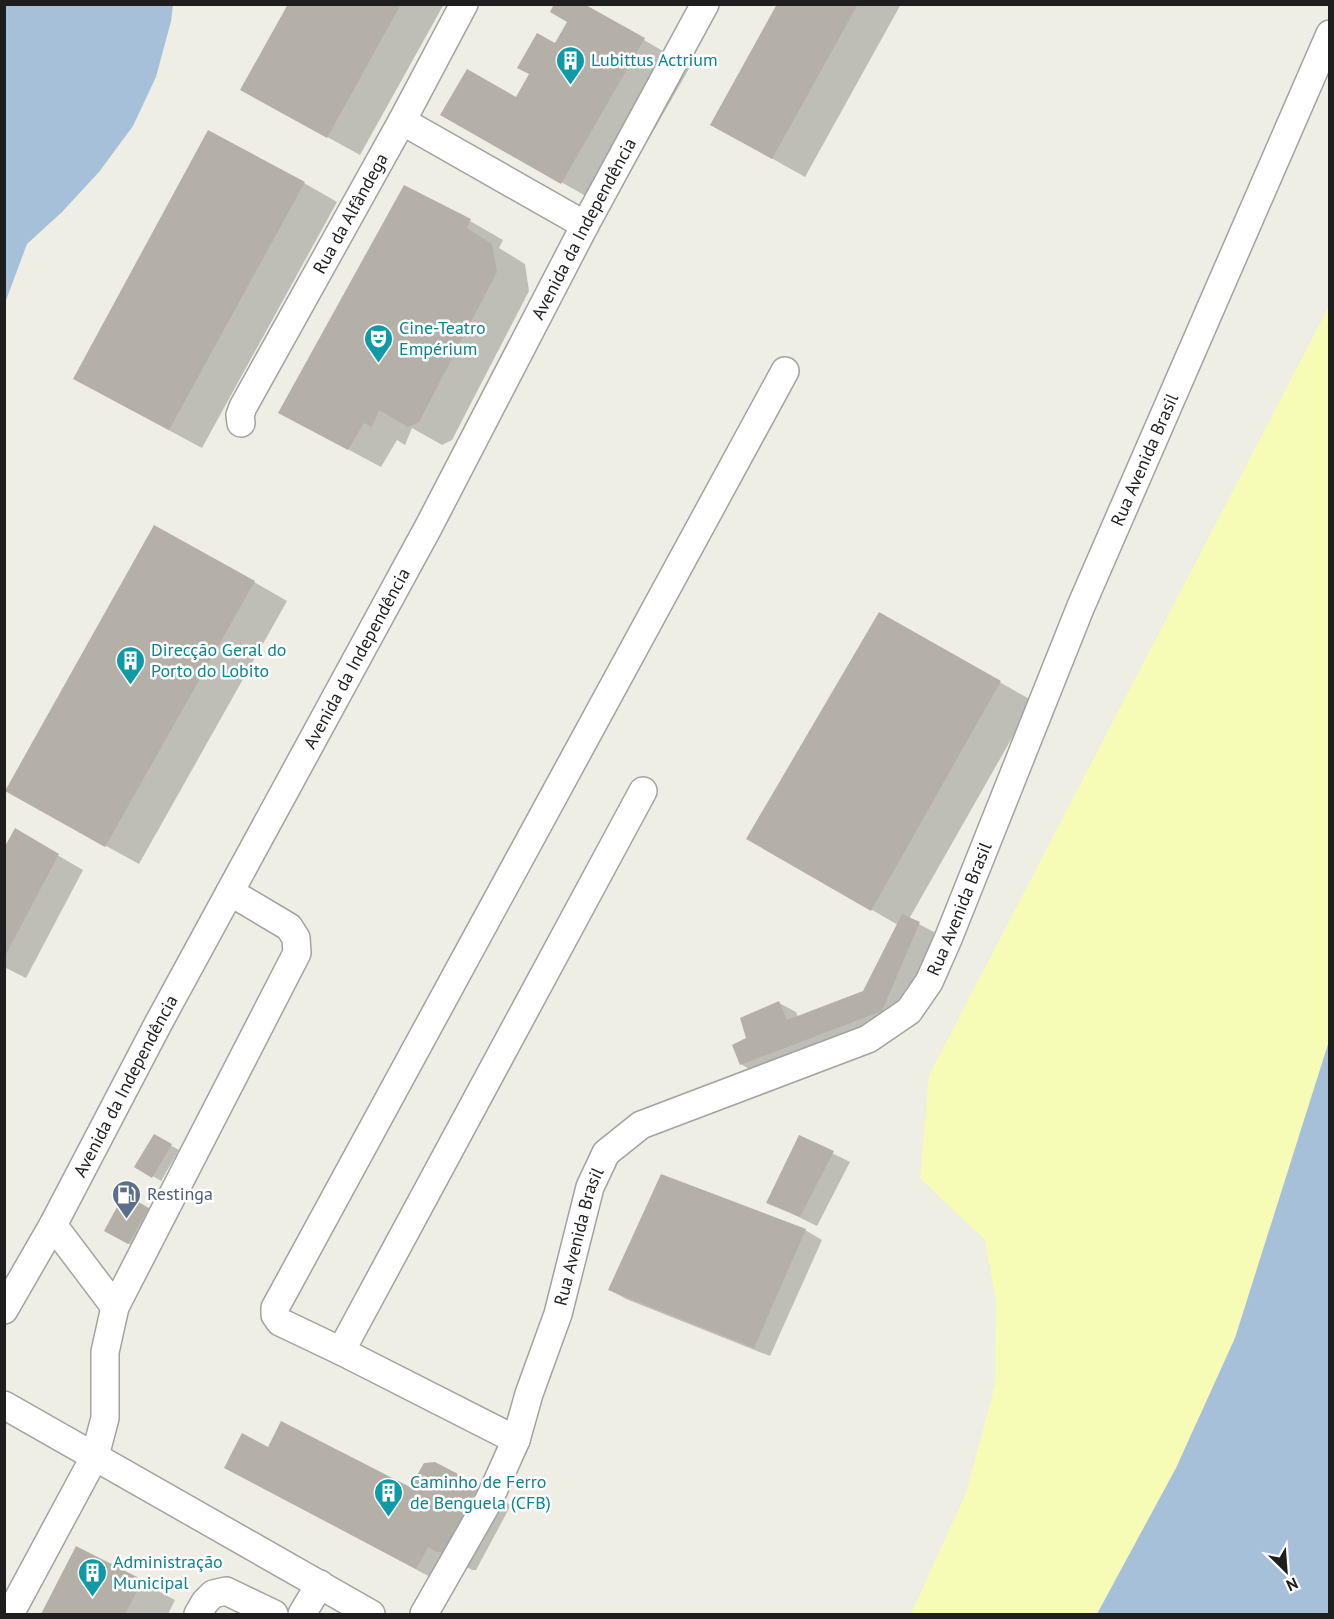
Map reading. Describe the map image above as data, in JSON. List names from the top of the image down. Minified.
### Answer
{"streets":{"street":["Rua da Alfândega","Avenida da Independência","Rua Avenida Brasil"]},"places":{"building":["Lubittus Actrium","Direcção Geral do Porto do Lobito","Caminho de Ferro de Benguela (CFB)","Administração Municipal"],"theatre":["Cine-Teatro Empérium"],"fuel station":["Restinga"]},"north":"bottom right"}
